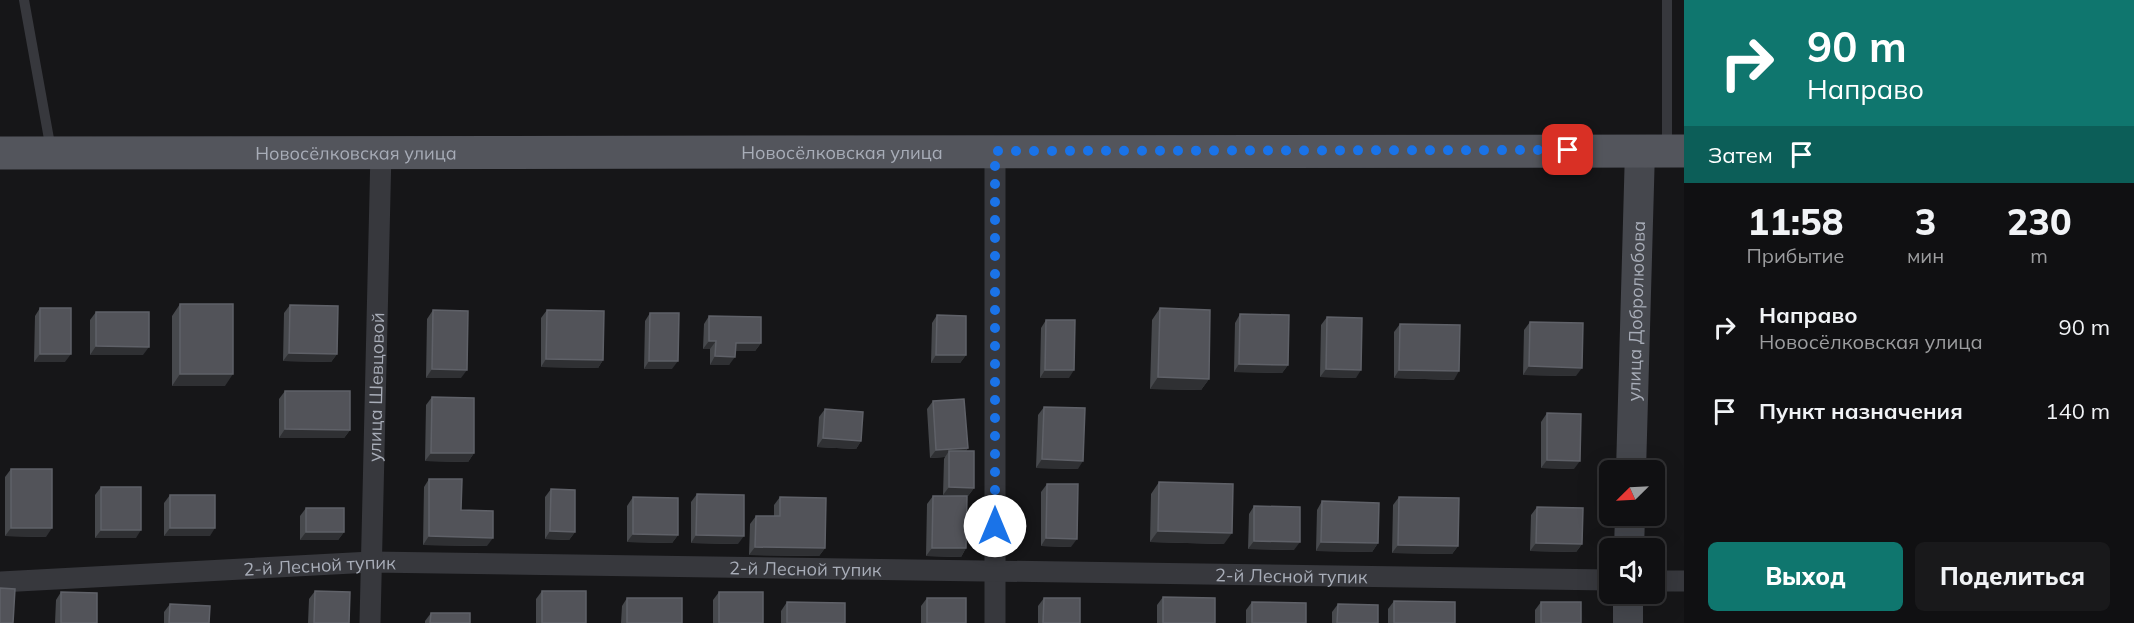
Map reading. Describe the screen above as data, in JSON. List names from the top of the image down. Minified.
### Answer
{"streets":{"main road":["Новосёлковская улица"],"street":["улица Добролюбова","улица Шевцовой","2-й Лесной тупик"]},"crossings":[["Новосёлковская улица","улица Добролюбова"],["Новосёлковская улица","улица Шевцовой"],["улица Шевцовой","2-й Лесной тупик"]],"north":"bottom left","page":{"turn":["90 m","Направо"],"then":"Затем","eta":["11:58","Прибытие","3","мин","230","m"],"list":[{"name":"Направо","note":"Новосёлковская улица","value":"90 m"},{"name":"Пункт назначения","value":"140 m"}],"buttons":["Выход","Поделиться"]}}
